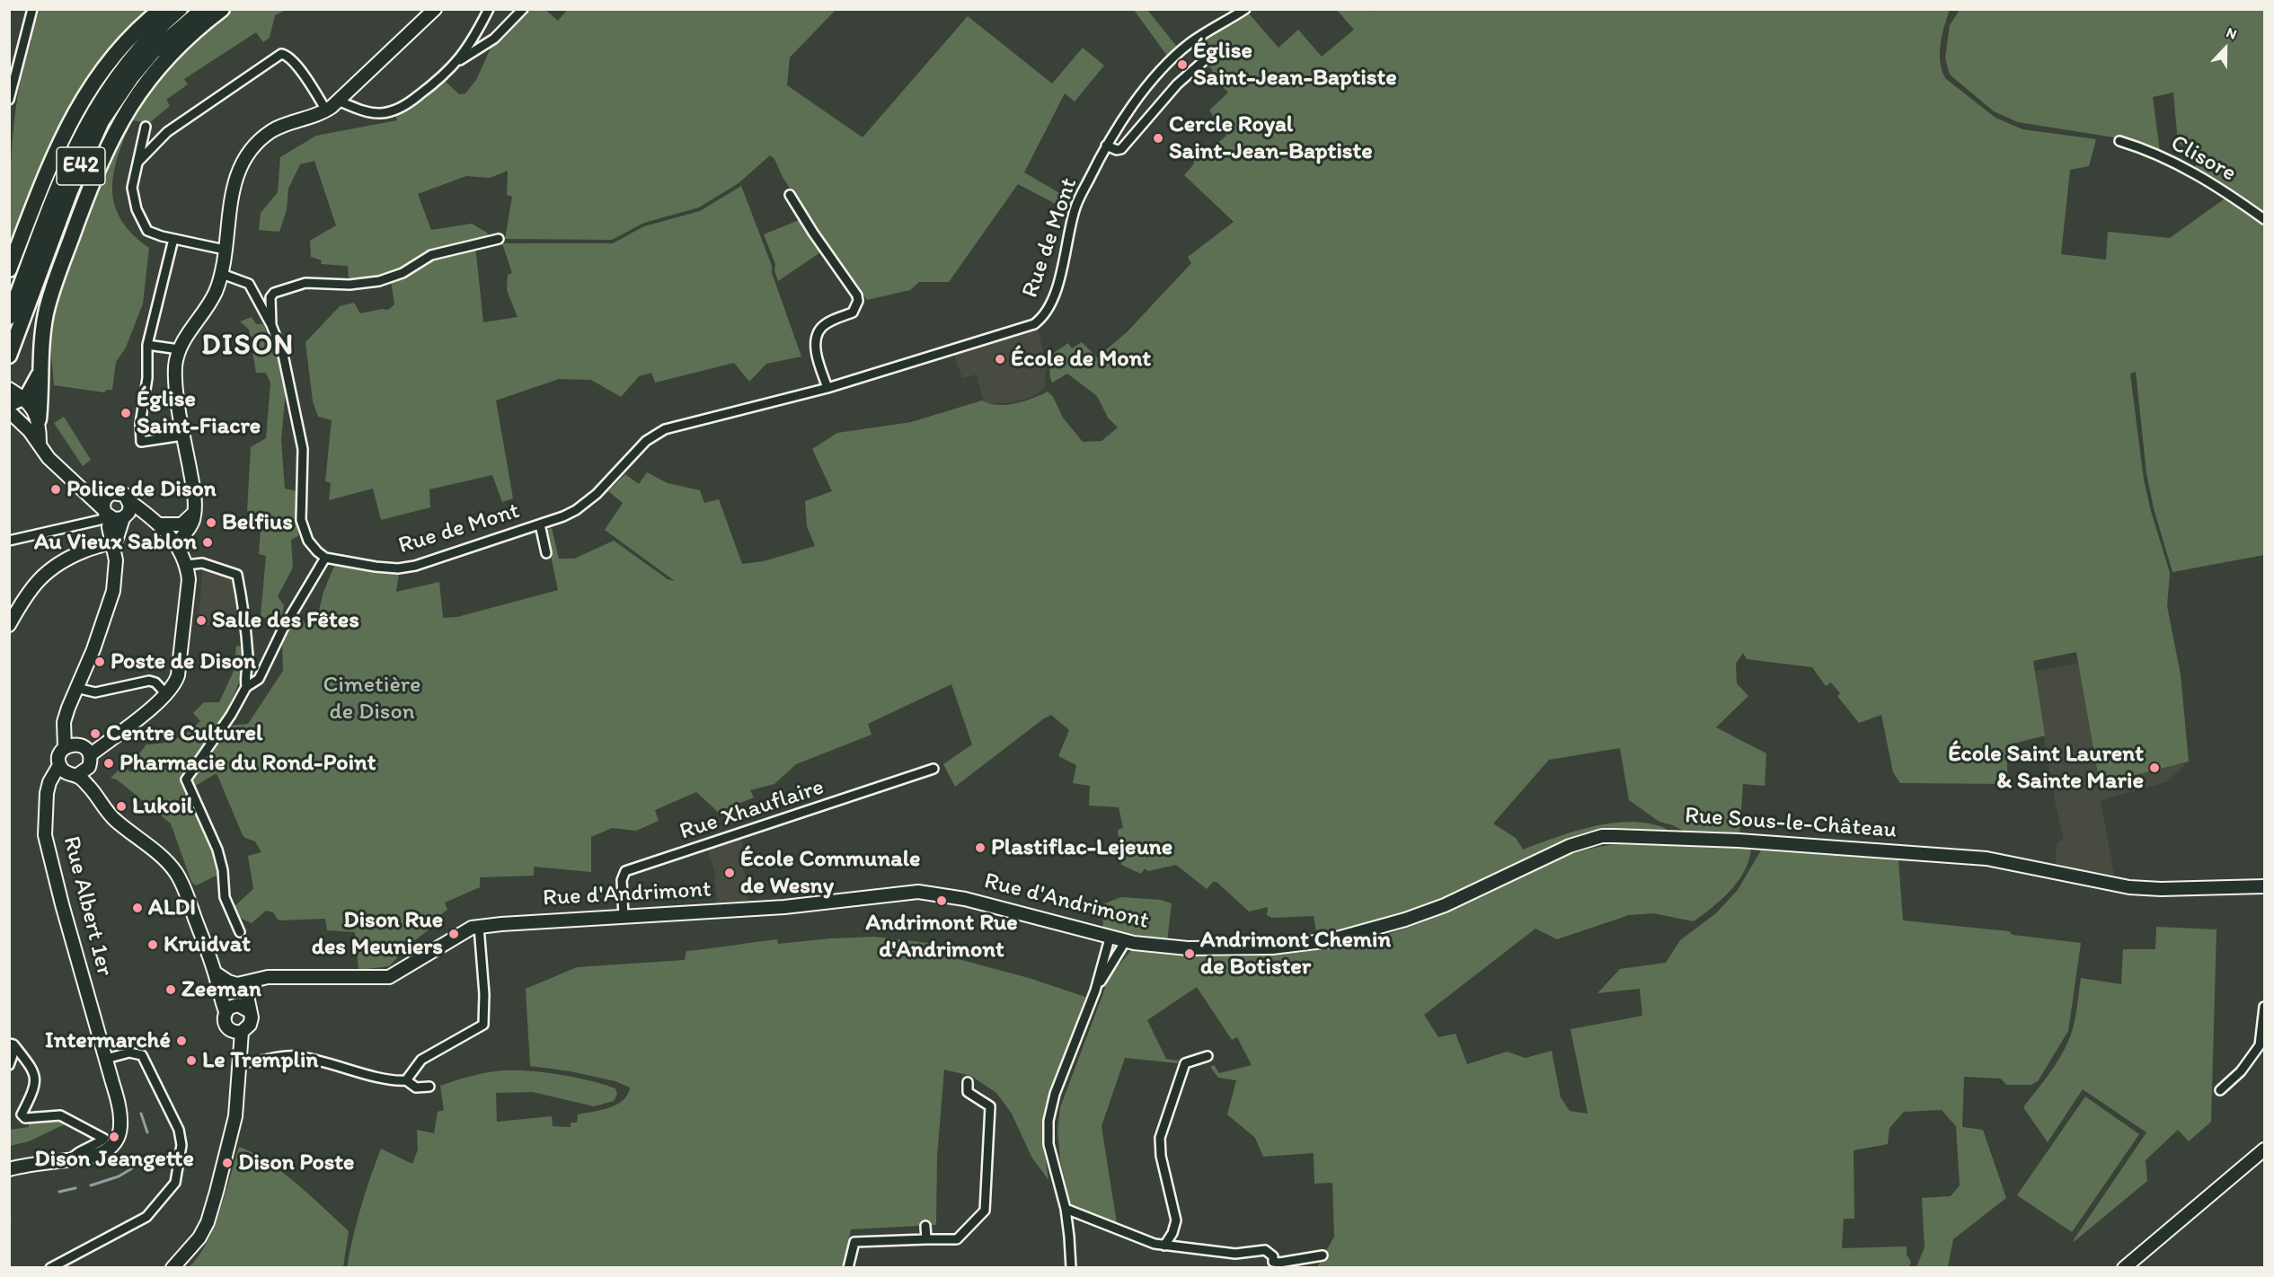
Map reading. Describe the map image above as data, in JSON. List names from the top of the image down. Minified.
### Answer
{"streets":{"highway":["E42"],"street":["Clisore","Rue de Mont","Rue Xhauflaire","Rue Sous-le-Château","Rue d'Andrimont","Rue Albert 1er"]},"crossings":[["Rue Xhauflaire","Rue d'Andrimont"],["Rue Sous-le-Château","Rue d'Andrimont"]],"districts":["DISON"],"parks":["Cimetière de Dison"],"places":["Église Saint-Jean-Baptiste","Cercle Royal Saint-Jean-Baptiste","École de Mont","Église Saint-Fiacre","Police de Dison","Belfius","Au Vieux Sablon","Salle des Fêtes","Poste de Dison","Centre Culturel","Pharmacie du Rond-Point","École Saint Laurent & Sainte Marie","Lukoil","Plastiflac-Lejeune","École Communale de Wesny","Andrimont Rue d'Andrimont","ALDI","Dison Rue des Meuniers","Kruidvat","Andrimont Chemin de Botister","Zeeman","Intermarché","Le Tremplin","Dison Jeangette","Dison Poste"],"north":"top"}
